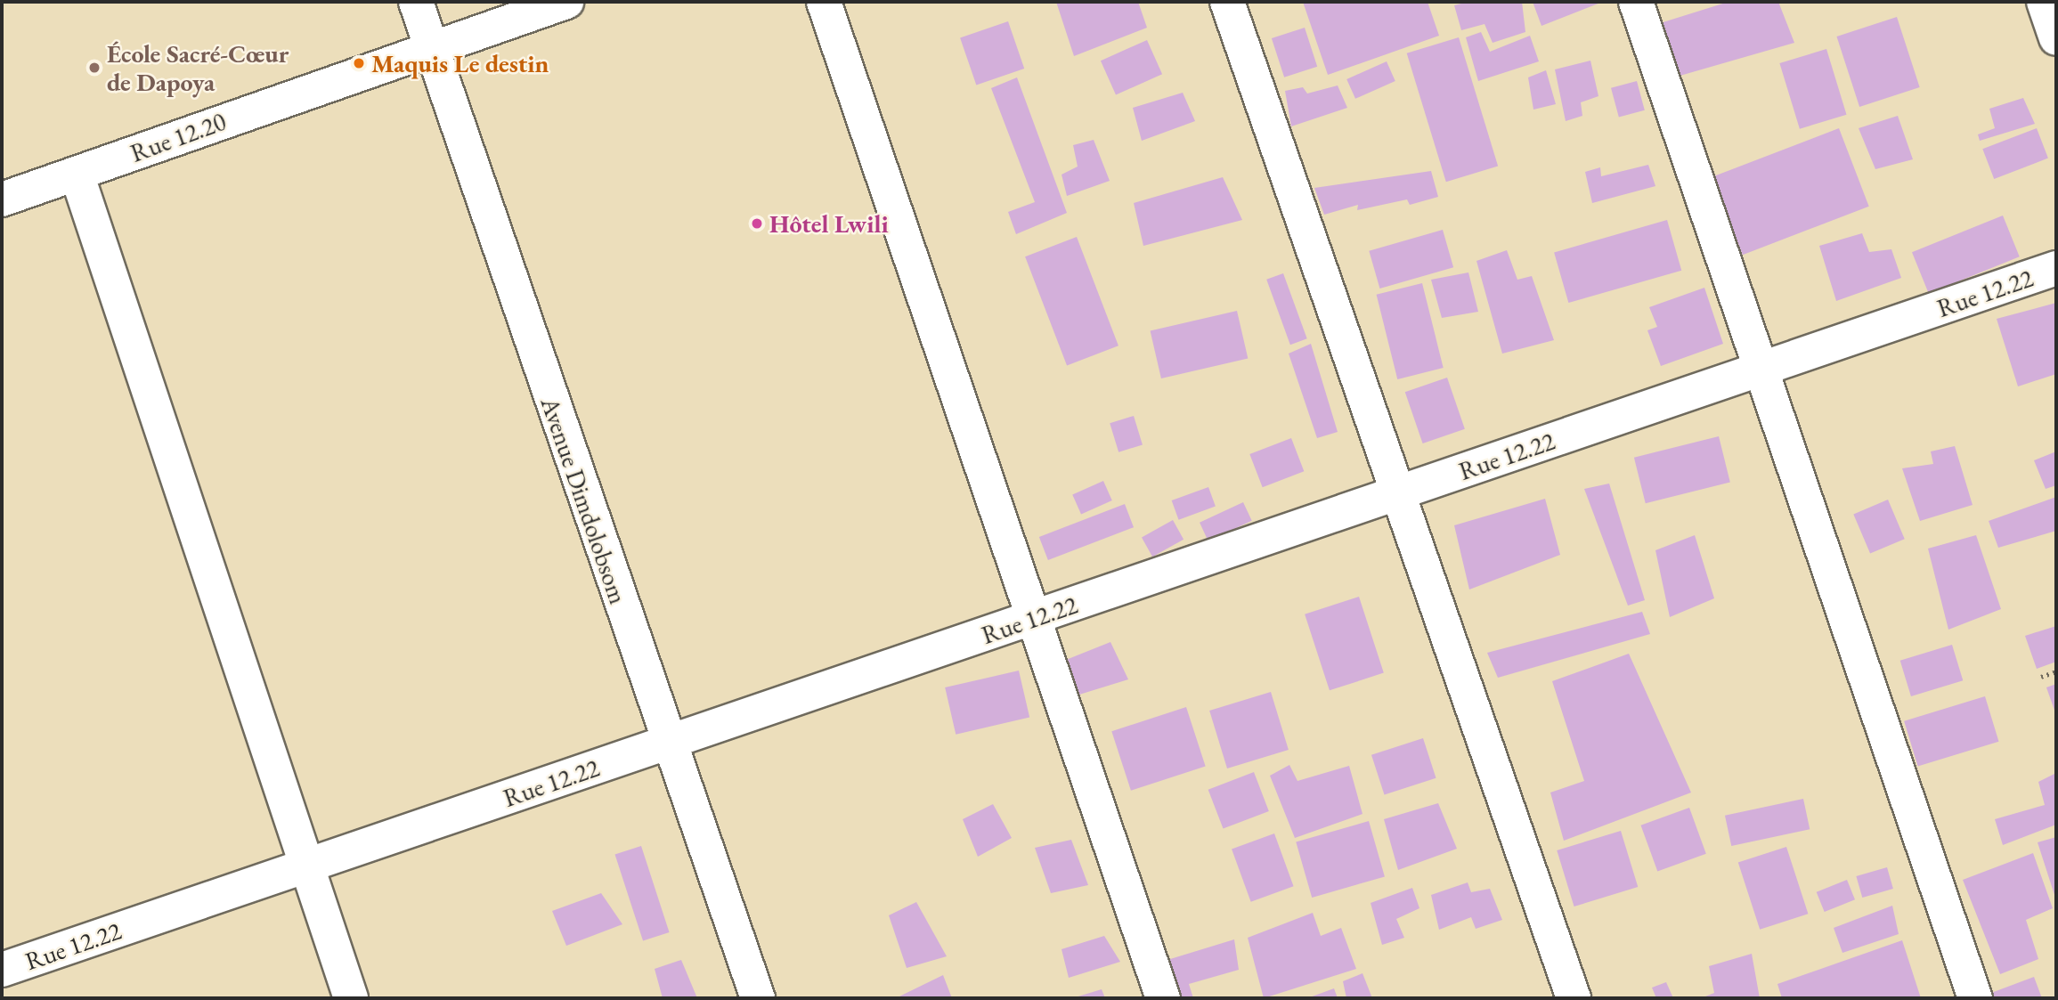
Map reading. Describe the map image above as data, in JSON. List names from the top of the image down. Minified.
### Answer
{"streets":{"street":["Rue 12.20","Rue 12.22","Avenue Dimdolobsom"]},"crossings":[["Rue 12.20","Avenue Dimdolobsom"],["Rue 12.22","Avenue Dimdolobsom"]],"places":["Maquis Le destin","École Sacré-Cœur de Dapoya","Hôtel Lwili"]}
